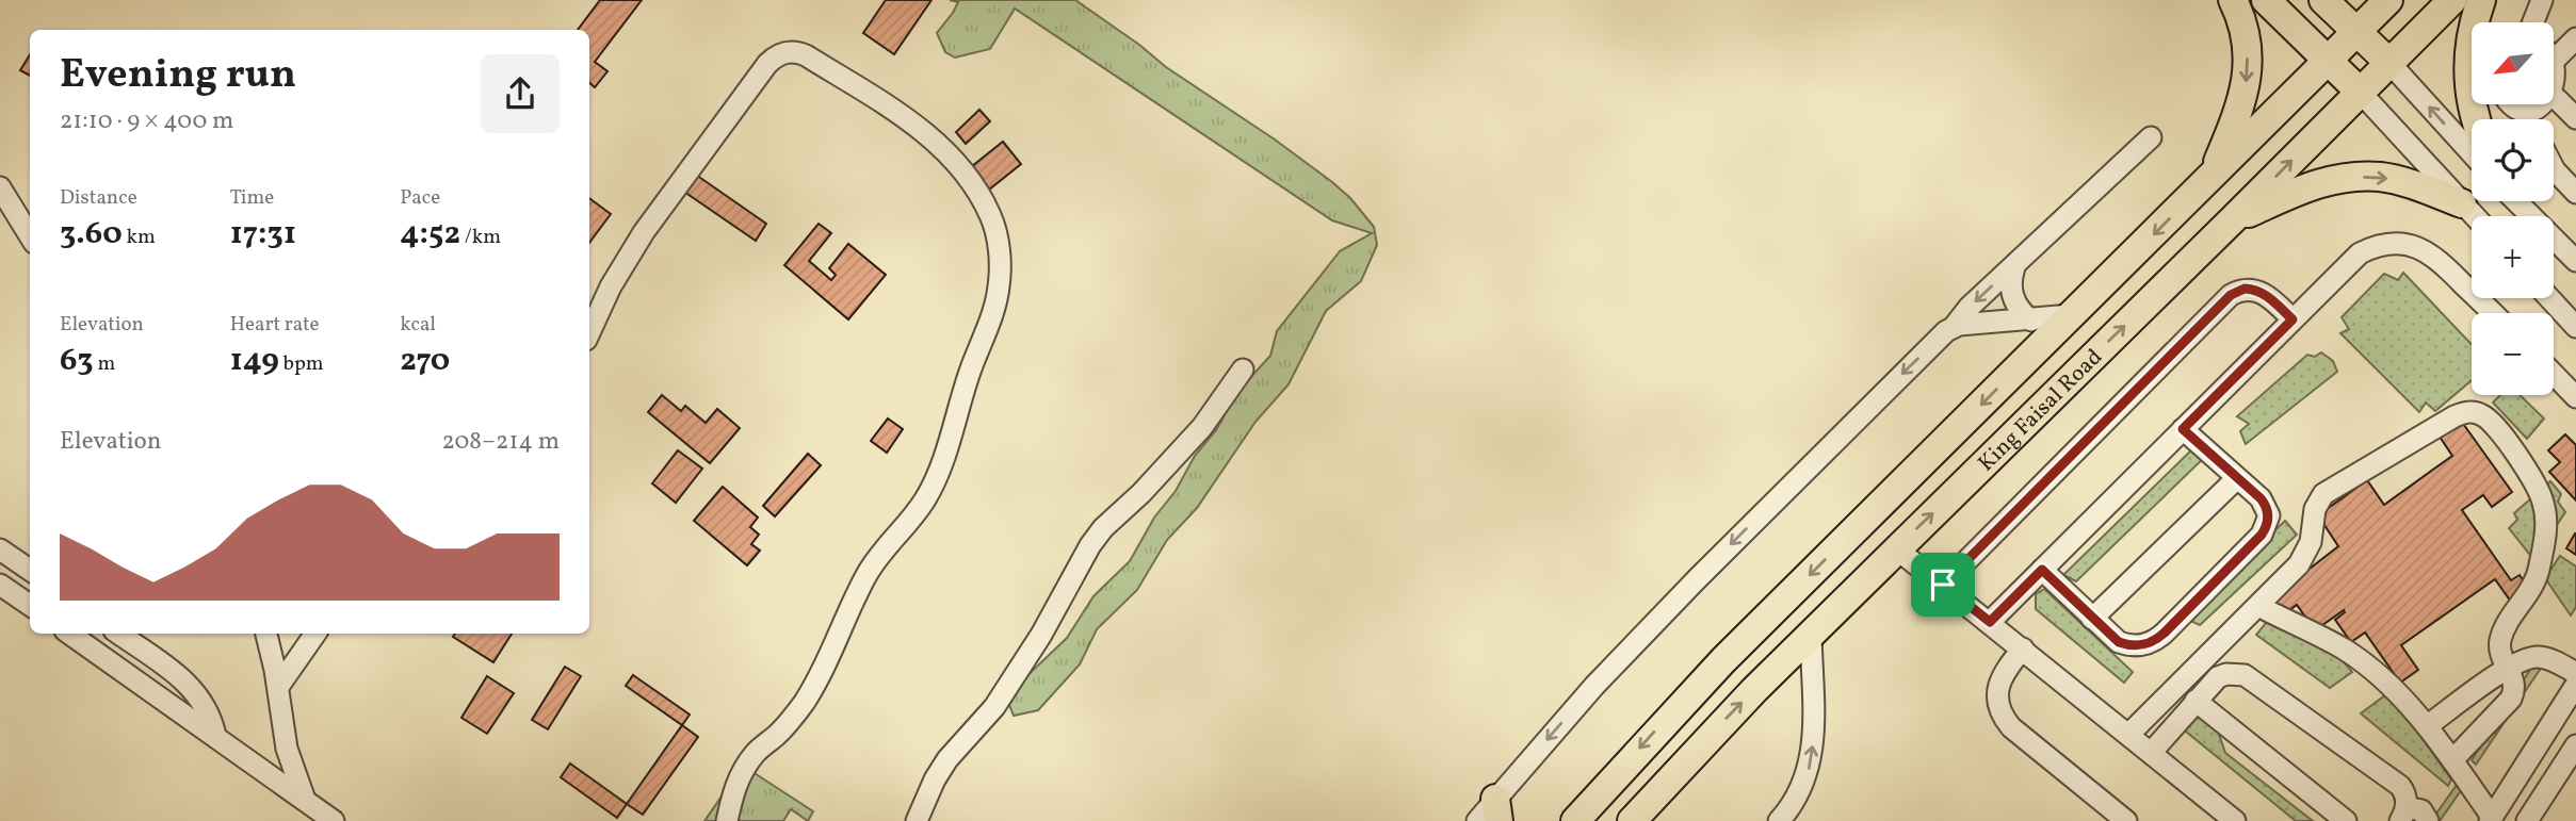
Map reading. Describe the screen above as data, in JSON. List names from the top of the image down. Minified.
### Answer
{"streets":{"main road":["King Faisal Road"]},"north":"bottom left","page":{"map_buttons":["+","−"],"heading":["Evening run","21:10 · 9 × 400 m"],"stats":[["Distance","3.60 km"],["Time","17:31"],["Pace","4:52 /km"],["Elevation","63 m"],["Heart rate","149 bpm"],["kcal","270"]],"chart":["Elevation","208–214 m"]}}
